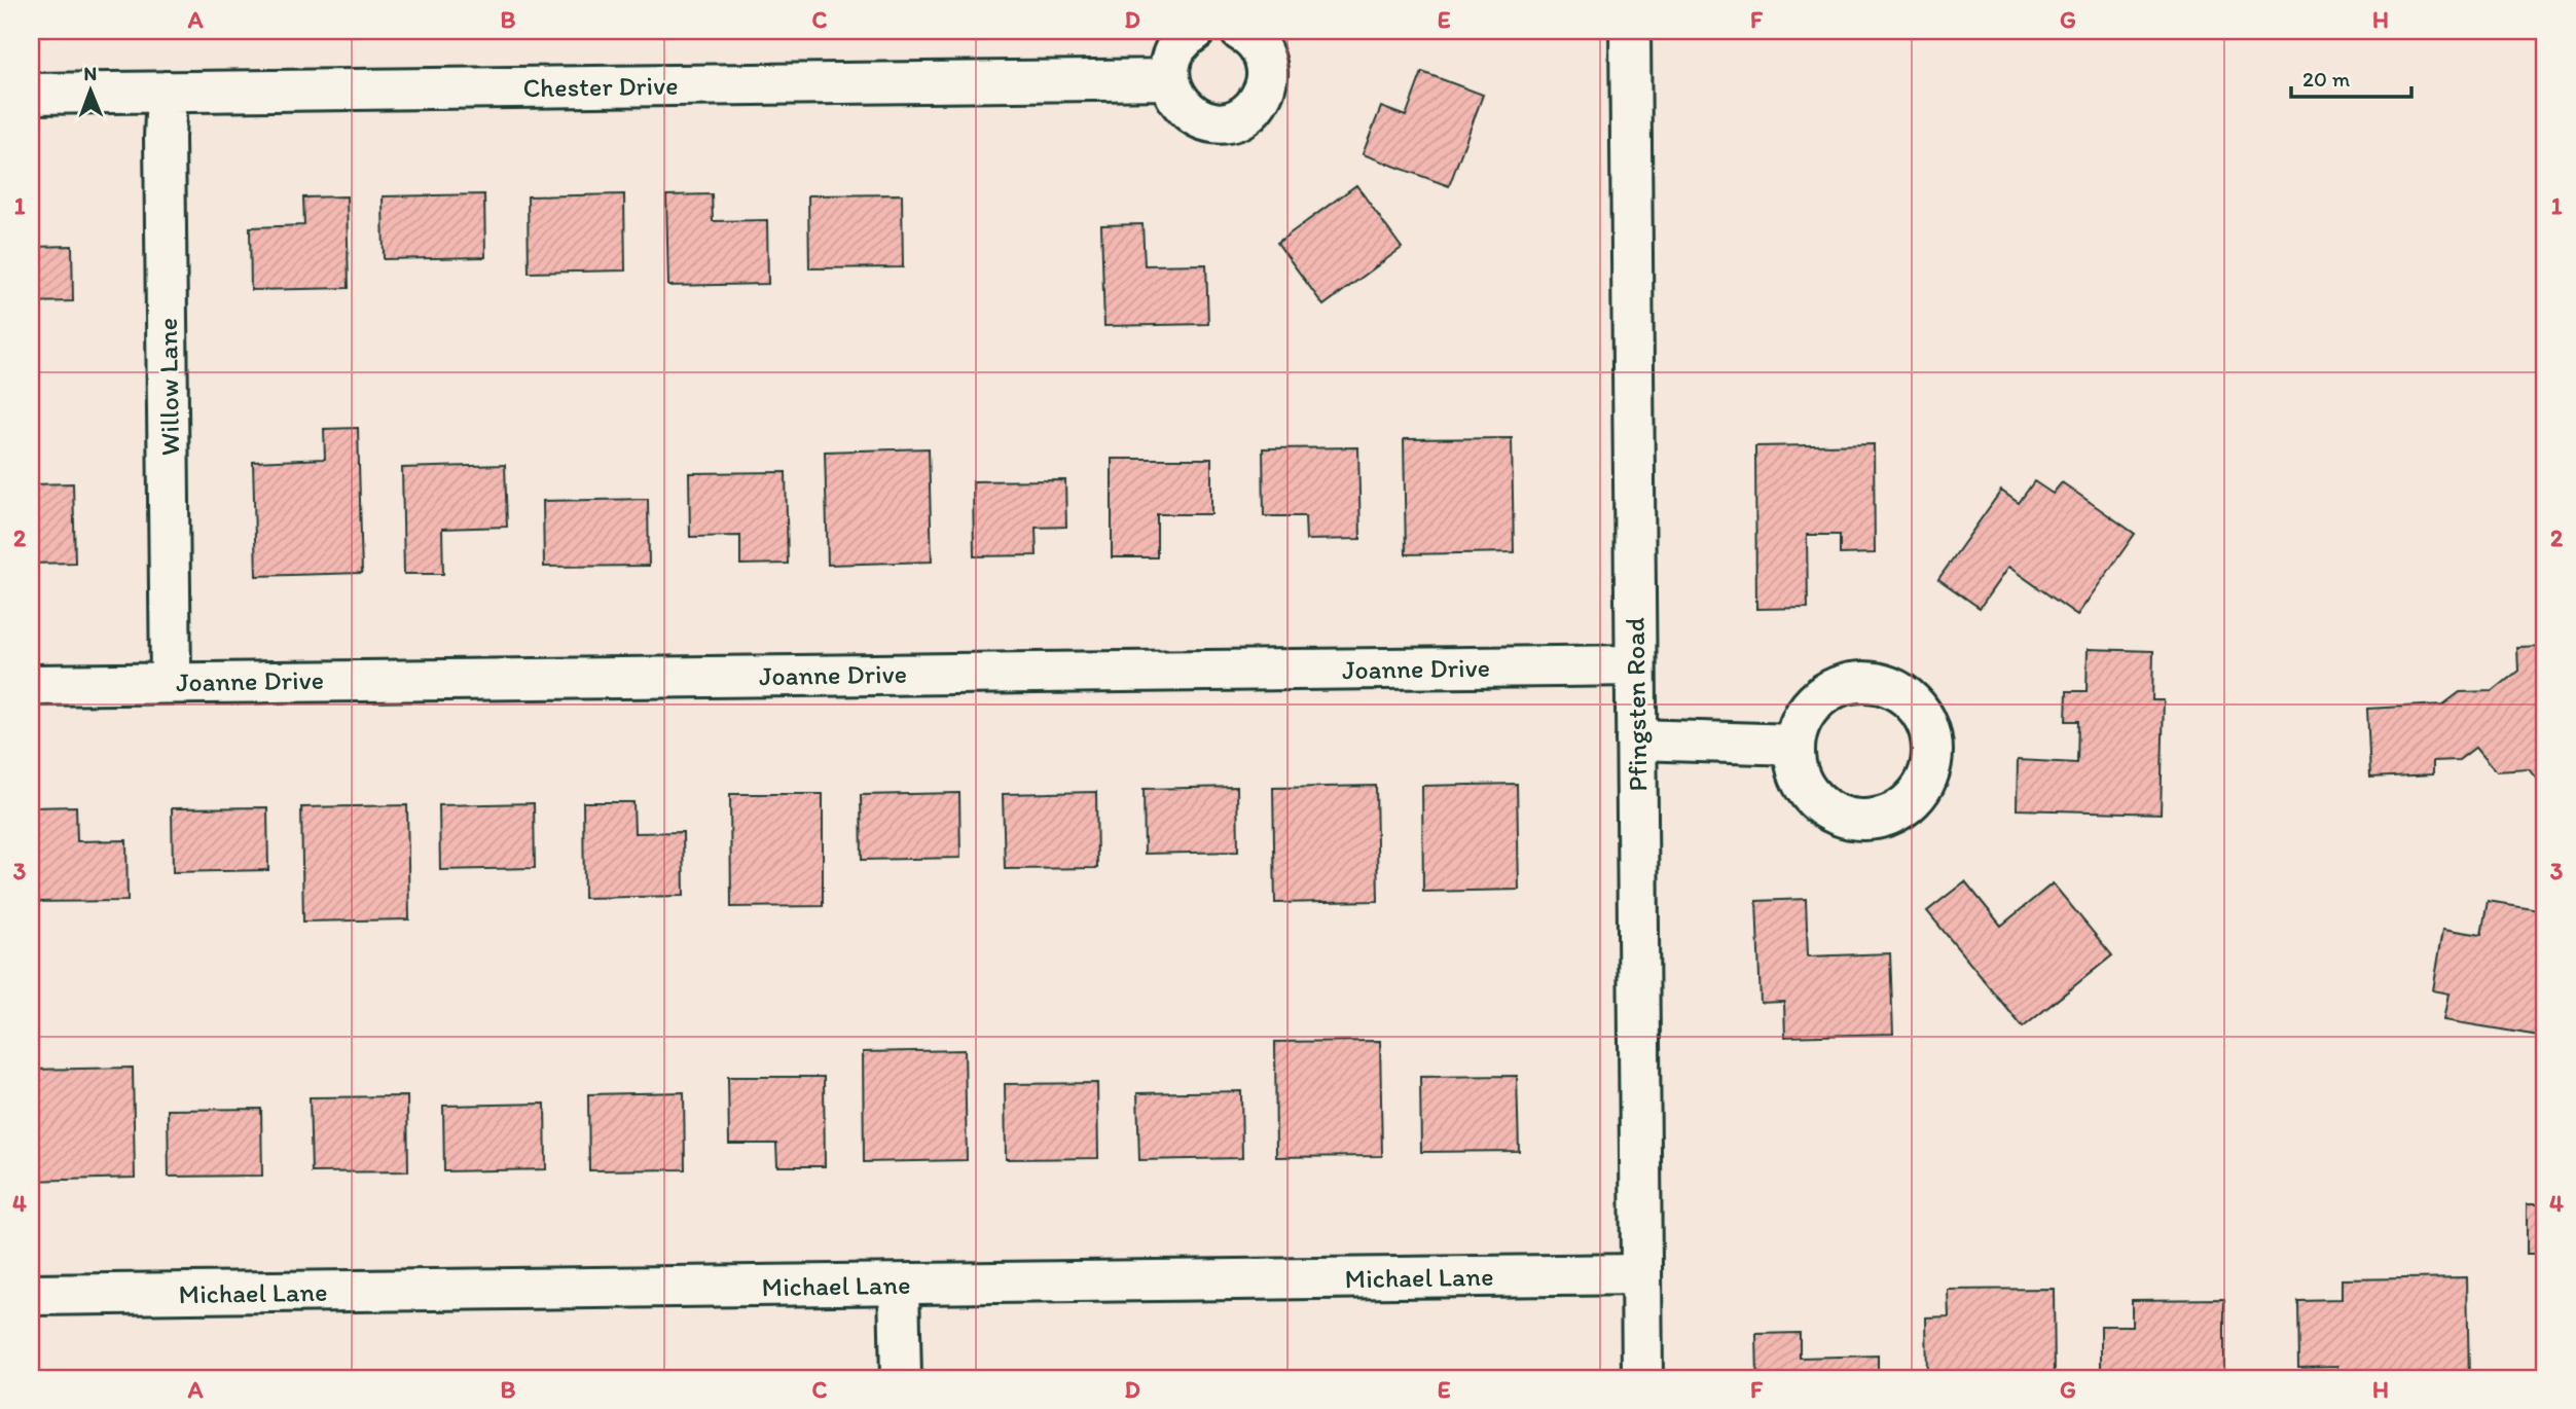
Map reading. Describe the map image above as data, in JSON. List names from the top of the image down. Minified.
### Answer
{"streets":{"street":["Chester Drive","Willow Lane","Joanne Drive","Pfingsten Road","Michael Lane"]},"crossings":[["Chester Drive","Willow Lane"],["Willow Lane","Joanne Drive"],["Joanne Drive","Pfingsten Road"],["Pfingsten Road","Michael Lane"]],"scale_bar":"20 m","north":"top","grid":{"columns":["A","B","C","D","E","F","G","H"],"rows":["1","2","3","4"]}}
